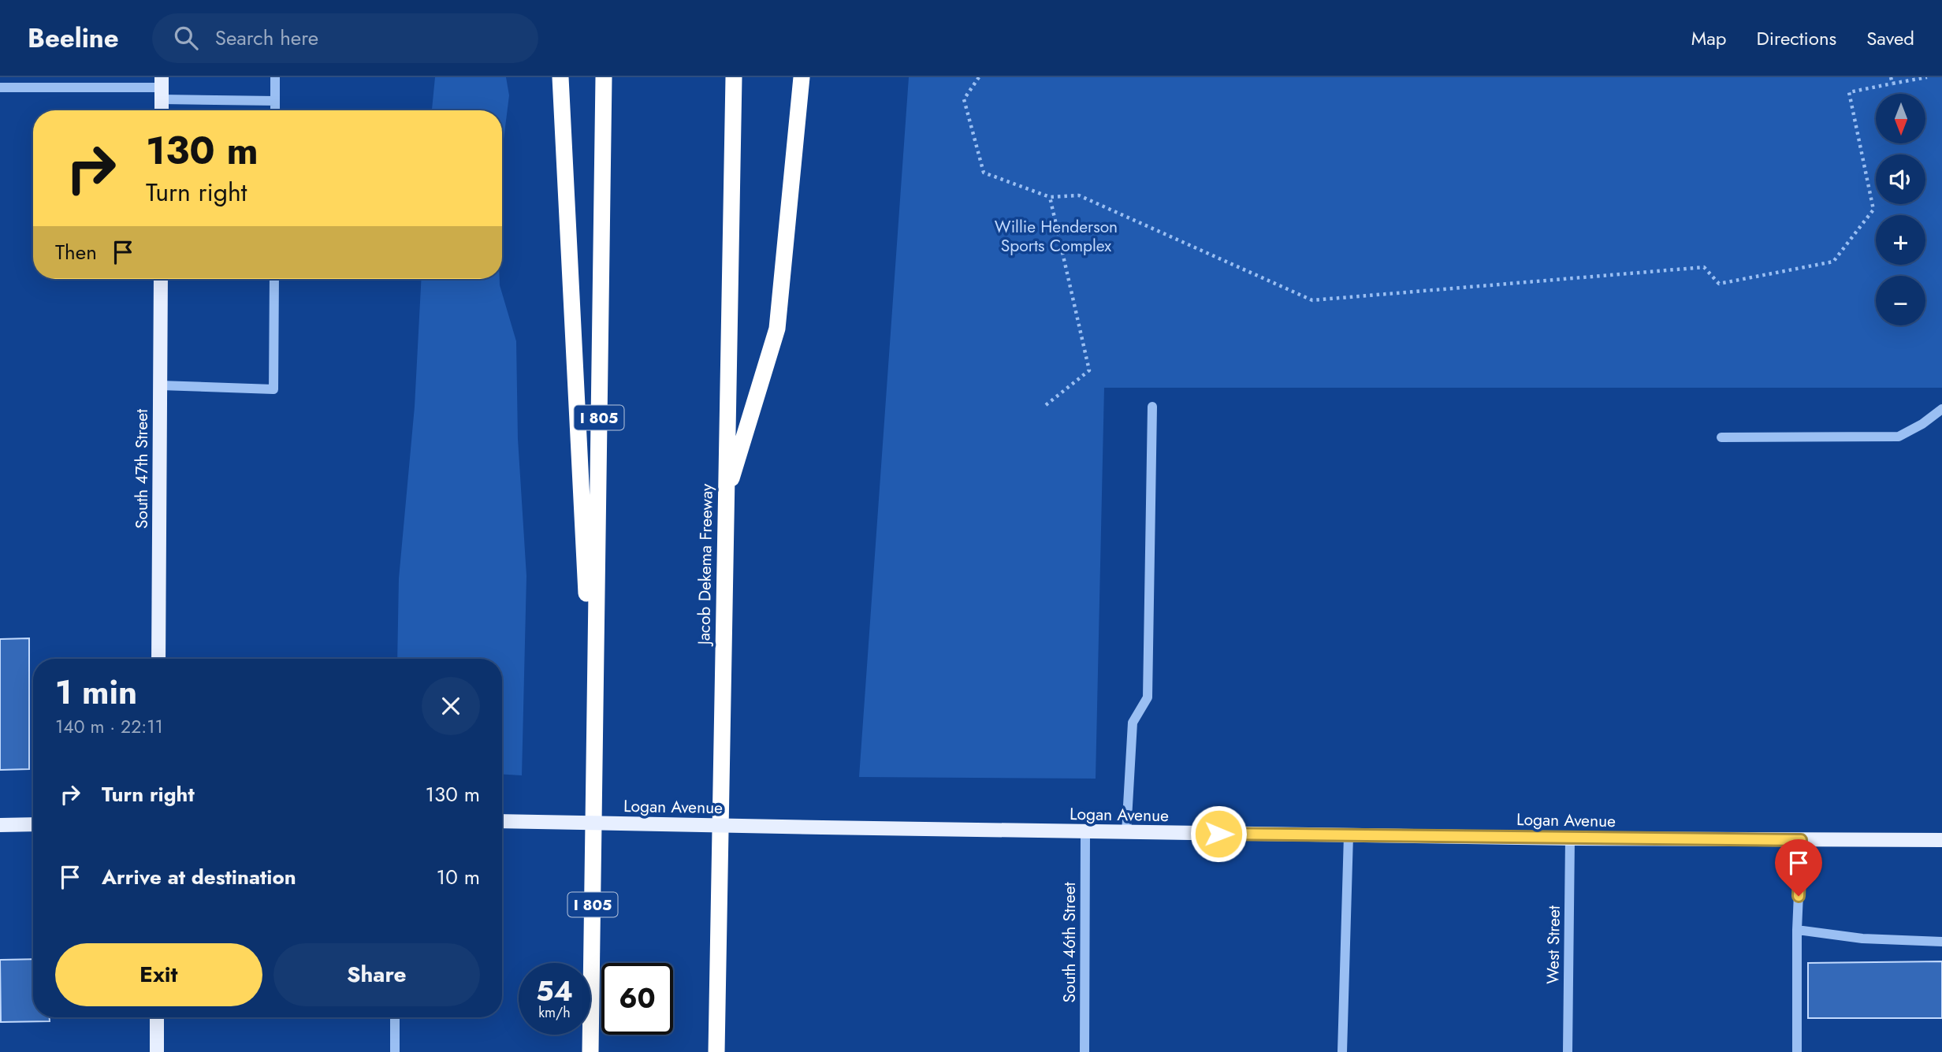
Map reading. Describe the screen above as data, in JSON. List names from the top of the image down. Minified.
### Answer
{"streets":{"highway":["I 805","Jacob Dekema Freeway"],"main road":["South 47th Street","Logan Avenue"],"street":["South 46th Street","West Street"]},"crossings":[["Logan Avenue","South 46th Street"],["Logan Avenue","West Street"]],"parks":["Willie Henderson Sports Complex"],"north":"bottom","page":{"header":"Beeline","search":"Search here","nav":["Map","Directions","Saved"],"map_buttons":["+","−"],"turn":["130 m","Turn right"],"then":"Then","heading":["1 min","140 m · 22:11"],"list":[{"name":"Turn right","value":"130 m"},{"name":"Arrive at destination","value":"10 m"}],"buttons":["Exit","Share"],"speed":"54 km/h","limit":"60"}}
